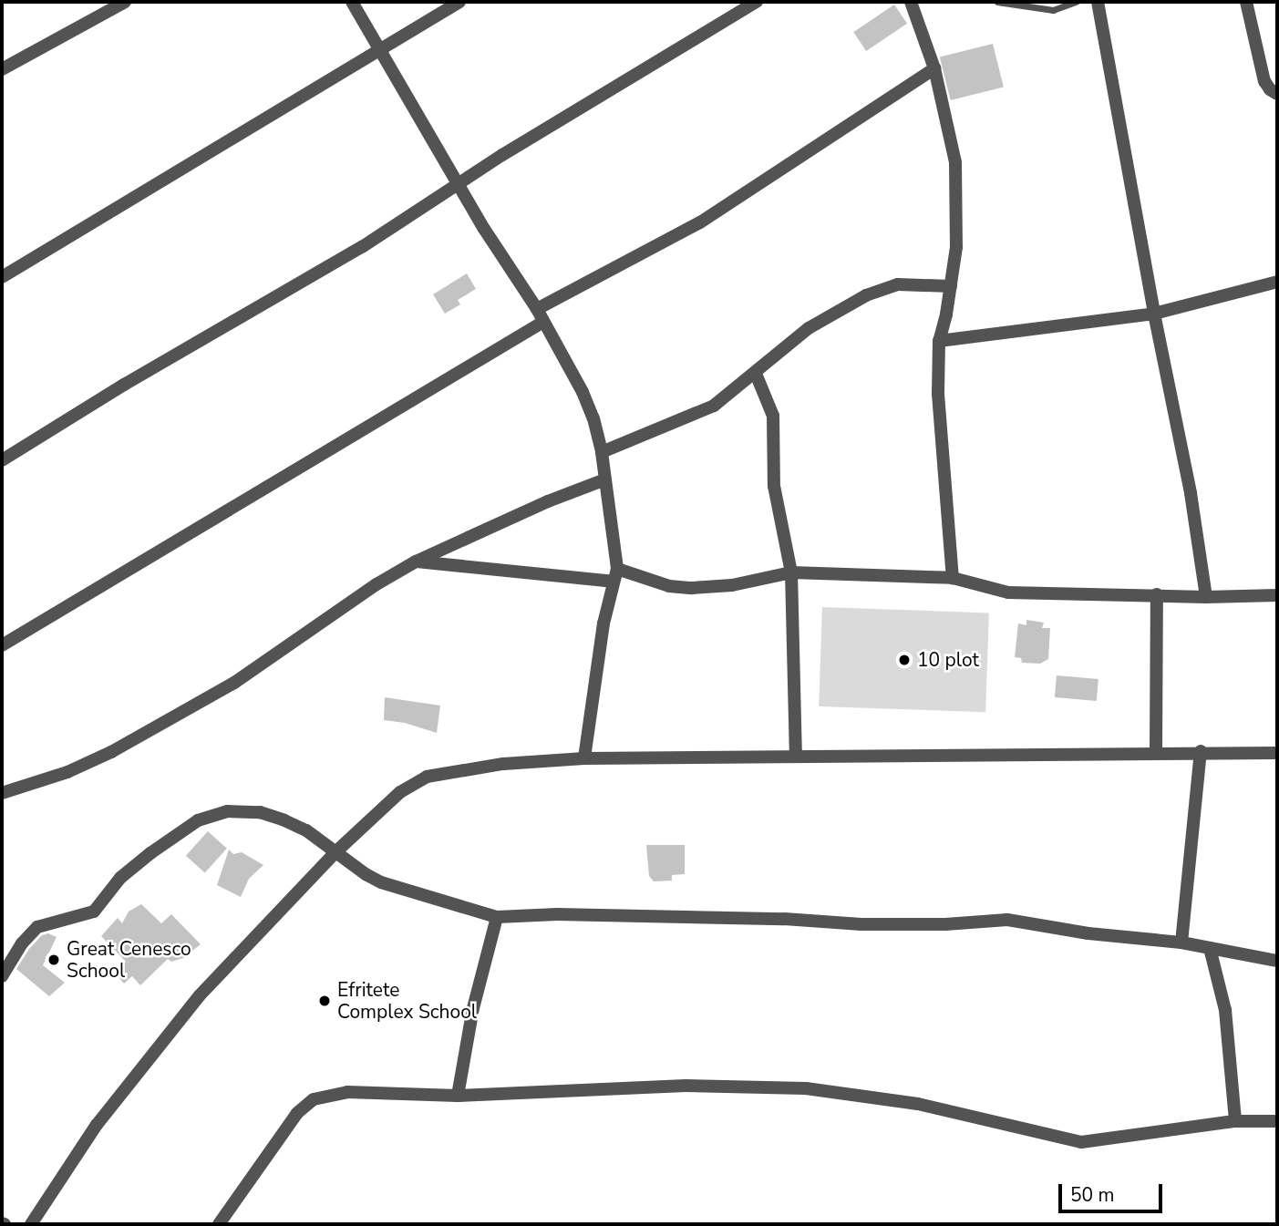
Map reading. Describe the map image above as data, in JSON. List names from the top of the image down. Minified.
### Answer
{"places":["10 plot","Great Cenesco School","Efritete Complex School"],"scale_bar":"50 m"}
